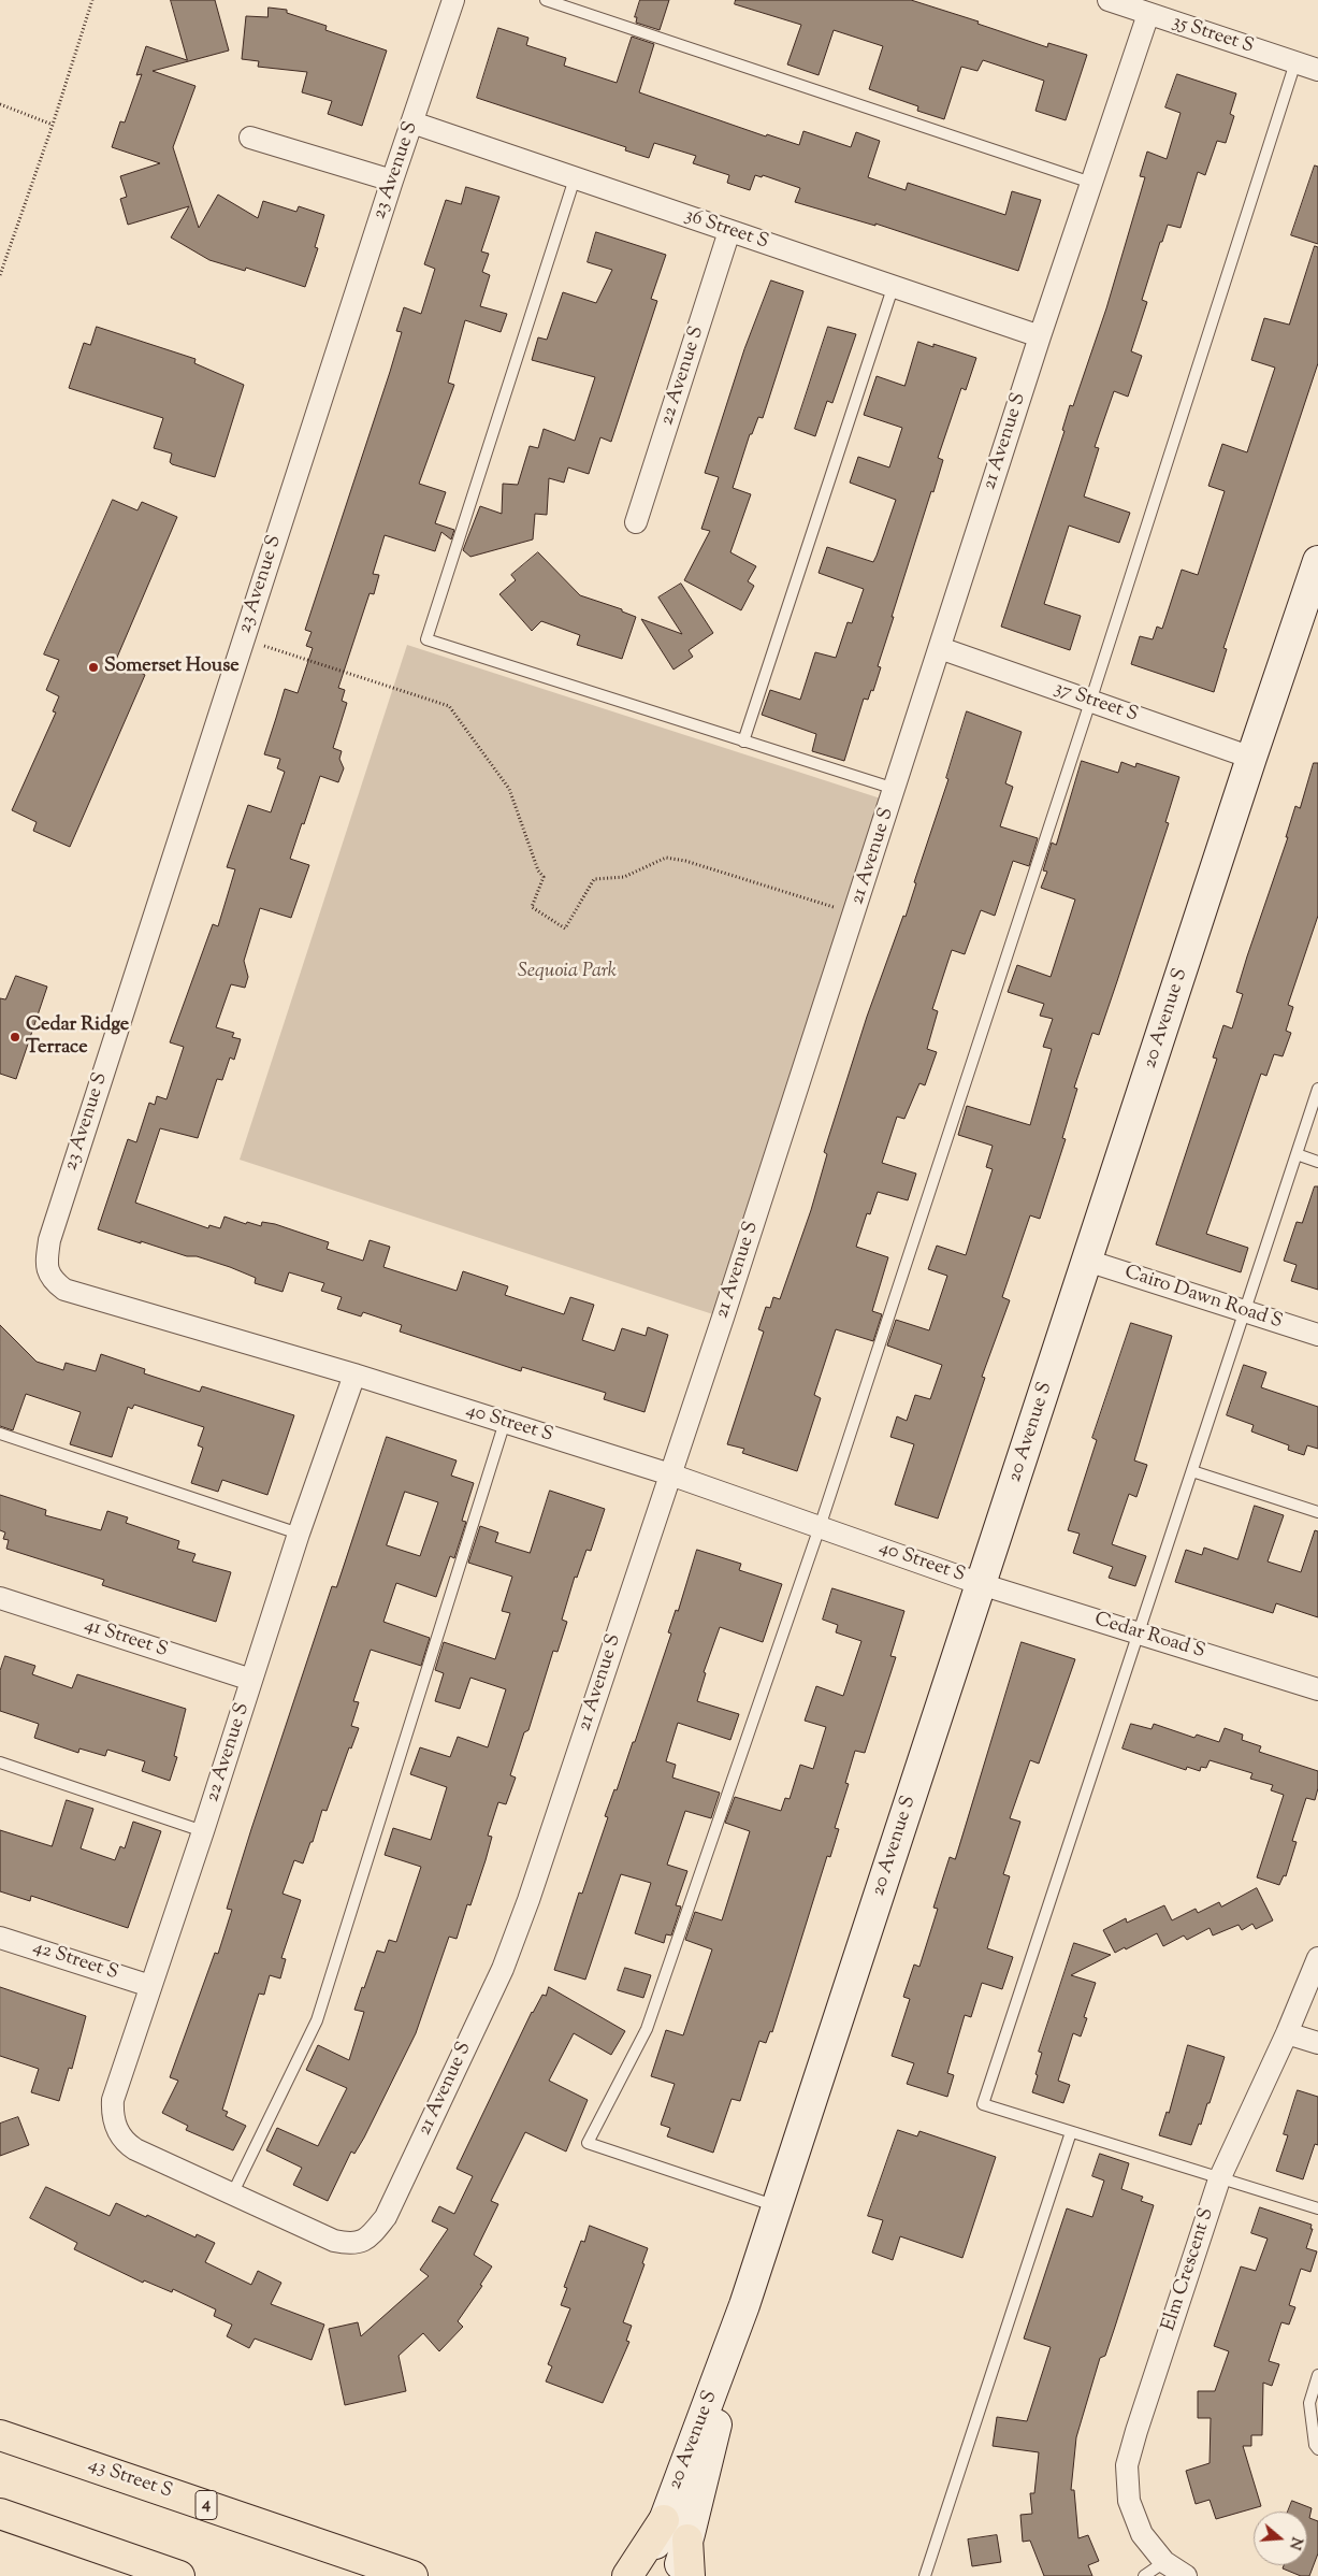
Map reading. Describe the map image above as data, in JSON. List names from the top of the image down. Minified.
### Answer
{"streets":{"highway":["43 Street S","4"],"street":["35 Street S","23 Avenue S","36 Street S","22 Avenue S","21 Avenue S","37 Street S","20 Avenue S","Cairo Dawn Road S","40 Street S","Cedar Road S","41 Street S","42 Street S","Elm Crescent S"]},"crossings":[["35 Street S","21 Avenue S"],["23 Avenue S","36 Street S"],["23 Avenue S","40 Street S"],["36 Street S","22 Avenue S"],["36 Street S","21 Avenue S"],["22 Avenue S","21 Avenue S"],["22 Avenue S","40 Street S"],["22 Avenue S","41 Street S"],["22 Avenue S","42 Street S"],["21 Avenue S","37 Street S"],["21 Avenue S","40 Street S"],["37 Street S","20 Avenue S"],["20 Avenue S","Cairo Dawn Road S"],["20 Avenue S","40 Street S"],["20 Avenue S","Cedar Road S"],["40 Street S","Cedar Road S"]],"parks":["Sequoia Park"],"places":["Somerset House","Cedar Ridge Terrace"],"north":"right"}
